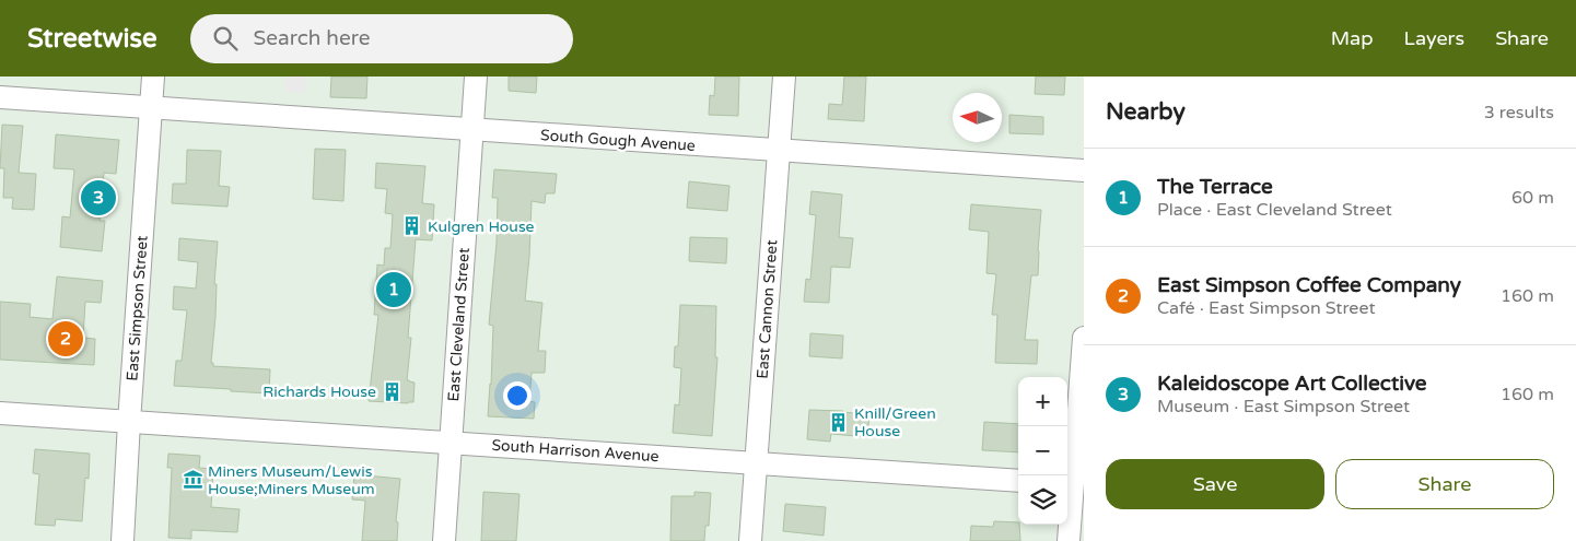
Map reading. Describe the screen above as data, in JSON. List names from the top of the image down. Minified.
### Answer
{"streets":{"street":["South Gough Avenue","East Simpson Street","East Cannon Street","East Cleveland Street","South Harrison Avenue"]},"crossings":[["South Gough Avenue","East Simpson Street"],["South Gough Avenue","East Cannon Street"],["South Gough Avenue","East Cleveland Street"],["East Simpson Street","South Harrison Avenue"],["East Cannon Street","South Harrison Avenue"],["East Cleveland Street","South Harrison Avenue"]],"places":{"building":["Kulgren House","Richards House","Knill/Green House"],"museum":["Miners Museum/Lewis House;Miners Museum"]},"north":"left","page":{"header":"Streetwise","search":"Search here","nav":["Map","Layers","Share"],"heading":["Nearby","3 results"],"list":[{"mark":"1","name":"The Terrace","note":"Place · East Cleveland Street","value":"60 m"},{"mark":"2","name":"East Simpson Coffee Company","note":"Café · East Simpson Street","value":"160 m"},{"mark":"3","name":"Kaleidoscope Art Collective","note":"Museum · East Simpson Street","value":"160 m"}],"pins":["3","1","2"],"map_buttons":["+","−"],"buttons":["Save","Share"]}}
